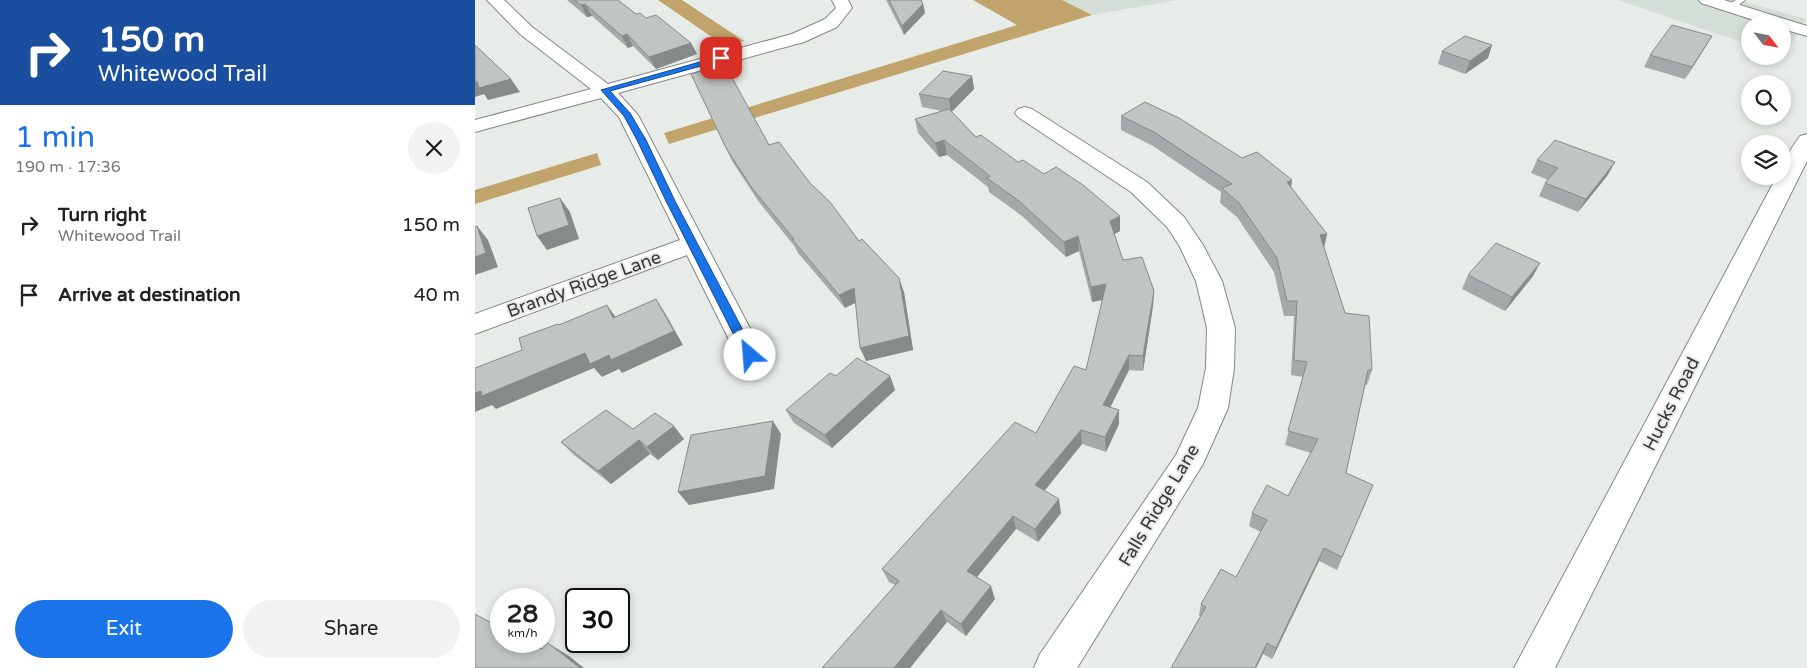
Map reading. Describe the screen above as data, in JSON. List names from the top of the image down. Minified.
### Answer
{"streets":{"street":["Brandy Ridge Lane","Hucks Road","Falls Ridge Lane"]},"north":"bottom right","page":{"turn":["150 m","Whitewood Trail"],"heading":["1 min","190 m · 17:36"],"list":[{"name":"Turn right","note":"Whitewood Trail","value":"150 m"},{"name":"Arrive at destination","value":"40 m"}],"speed":"28 km/h","limit":"30","buttons":["Exit","Share"]}}
